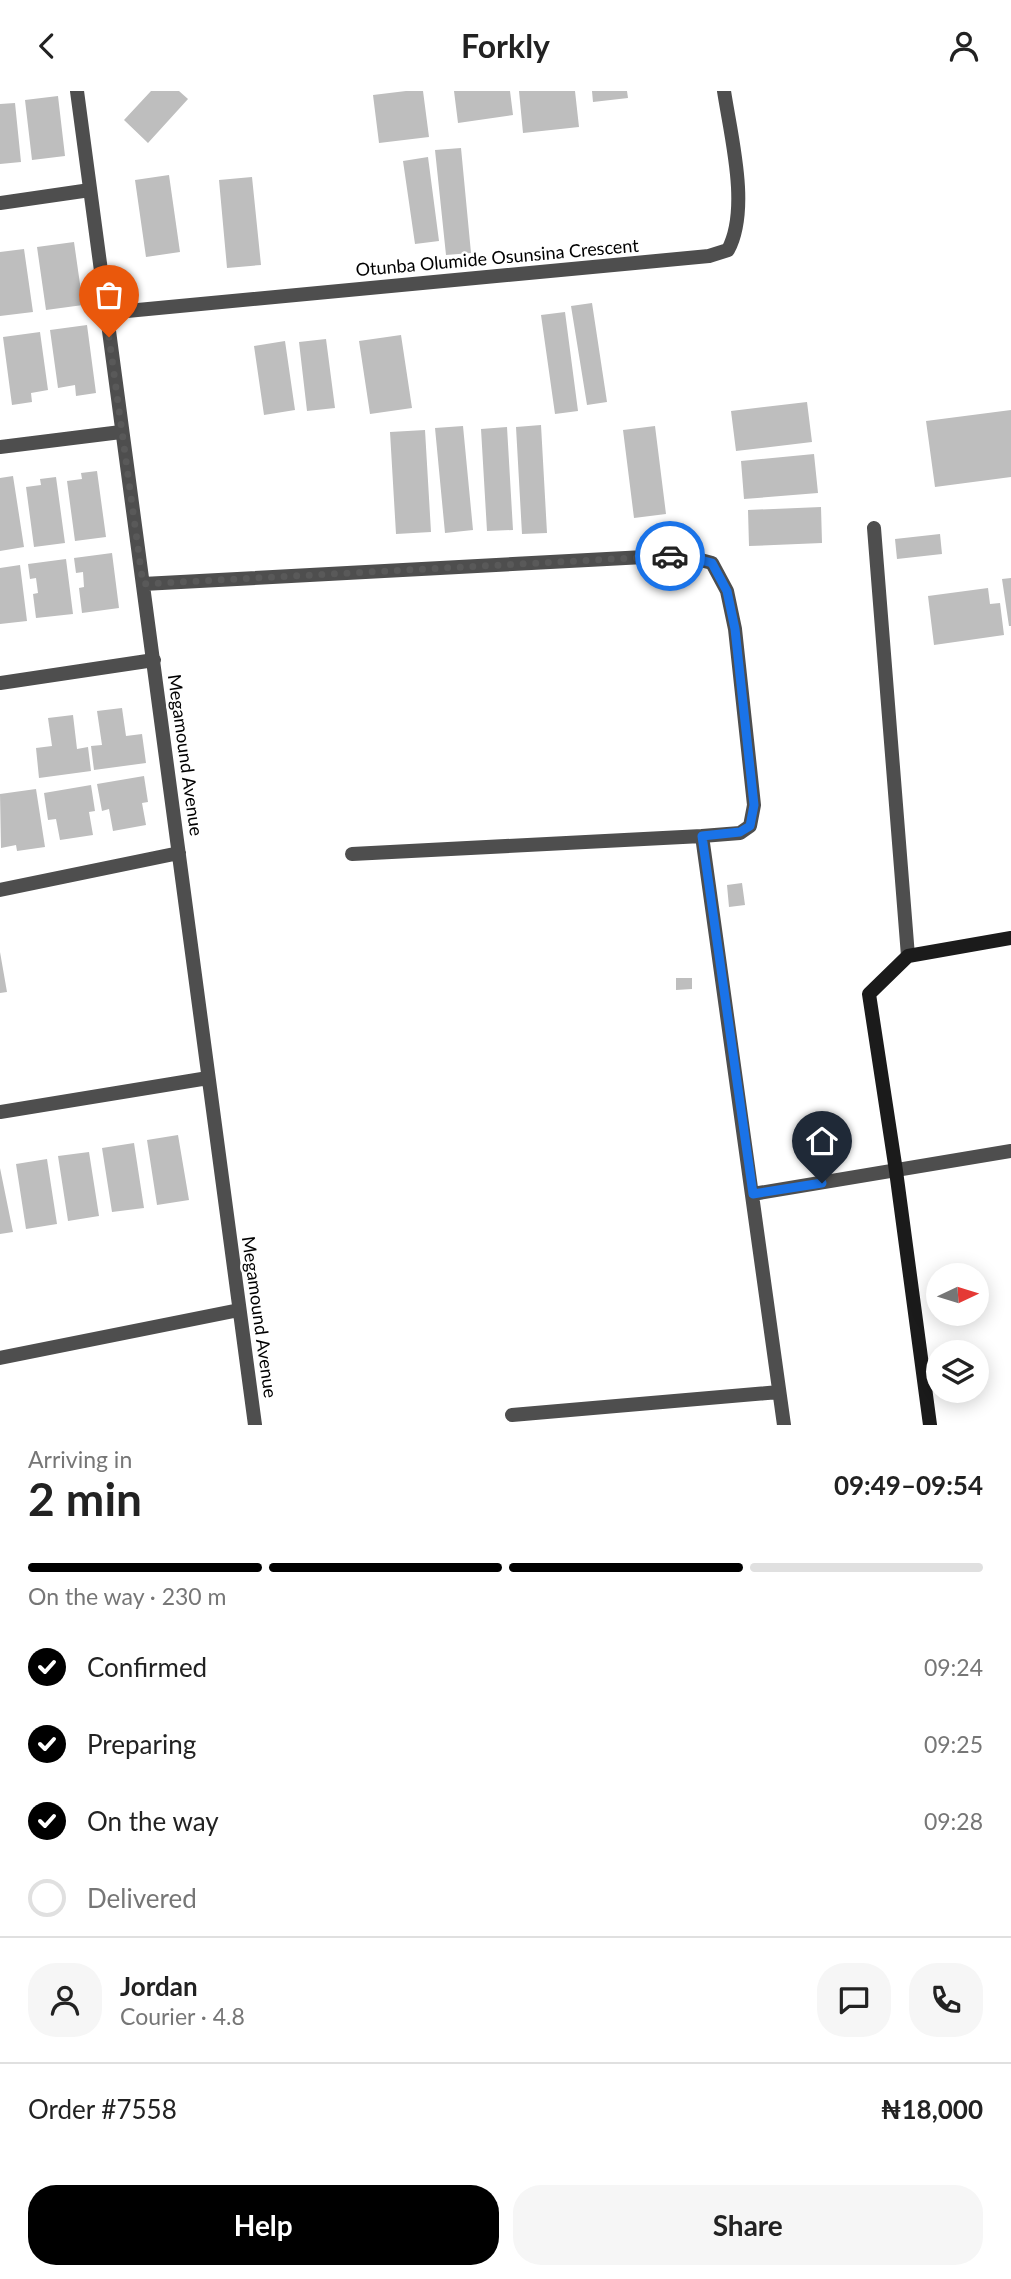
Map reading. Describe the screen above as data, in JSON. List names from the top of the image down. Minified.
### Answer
{"streets":{"street":["Otunba Olumide Osunsina Crescent","Megamound Avenue"]},"crossings":[["Otunba Olumide Osunsina Crescent","Megamound Avenue"]],"north":"right","page":{"header":"Forkly","heading":["2 min","Arriving in","09:49–09:54"],"panel":["Jordan","Courier · 4.8","Order #7558","₦18,000"],"bar":"On the way · 230 m","list":[["Confirmed","09:24"],["Preparing","09:25"],["On the way","09:28"],"Delivered"],"buttons":["Help","Share"]}}
